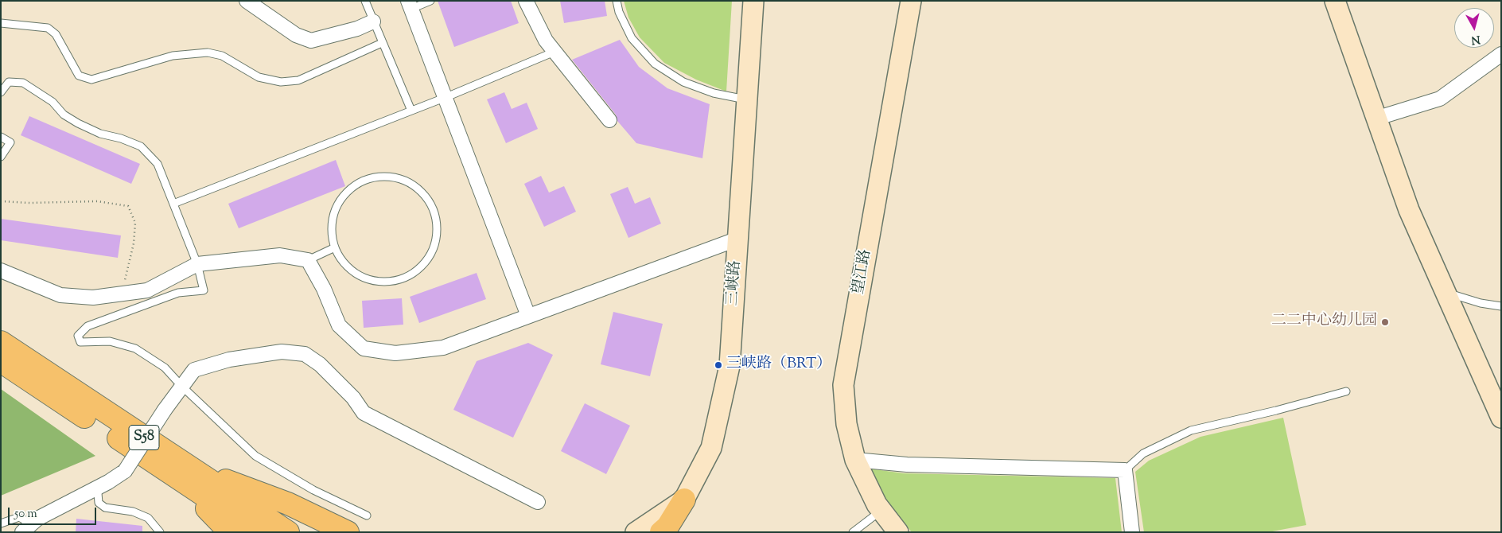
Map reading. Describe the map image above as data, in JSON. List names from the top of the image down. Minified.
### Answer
{"streets":{"highway":["S58"],"main road":["望江路","三峡路"]},"places":["二二中心幼儿园","三峡路（BRT）"],"scale_bar":"50 m","north":"bottom"}
